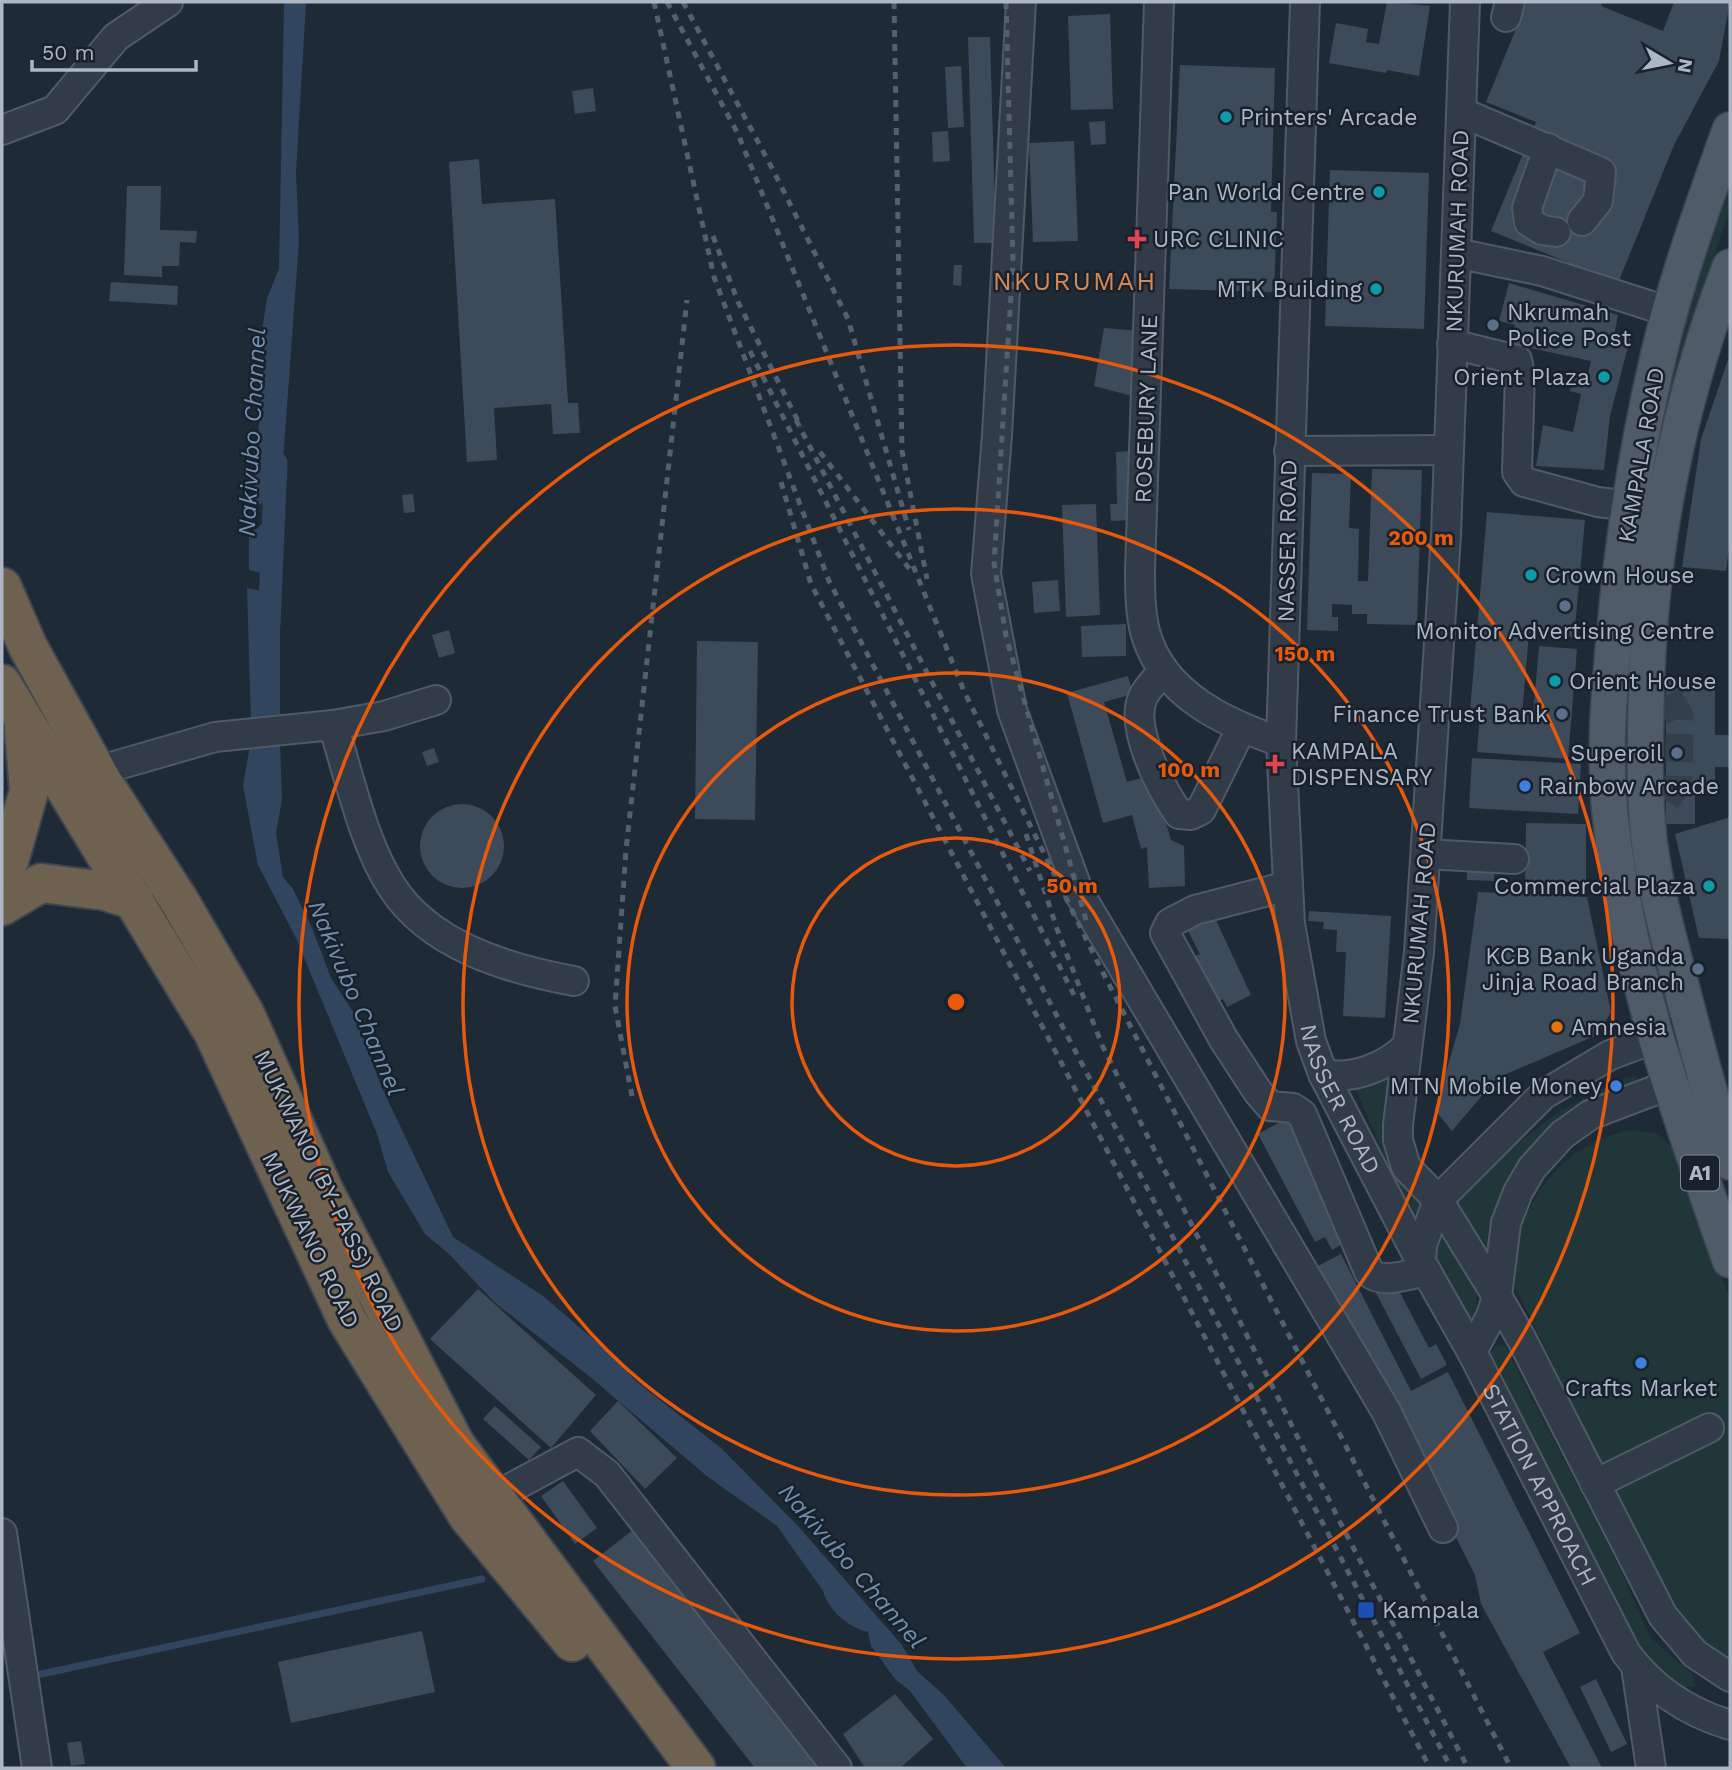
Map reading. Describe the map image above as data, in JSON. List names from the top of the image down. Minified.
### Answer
{"streets":{"highway":["MUKWANO (BY-PASS) ROAD","MUKWANO ROAD"],"main road":["KAMPALA ROAD","A1"],"street":["NKURUMAH ROAD","ROSEBURY LANE","NASSER ROAD","STATION APPROACH"]},"crossings":[["ROSEBURY LANE","NASSER ROAD"],["KAMPALA ROAD","A1"],["NASSER ROAD","STATION APPROACH"],["MUKWANO (BY-PASS) ROAD","MUKWANO ROAD"]],"districts":["NKURUMAH"],"water":["Nakivubo Channel"],"places":{"other":["Printers' Arcade","Pan World Centre","MTK Building","Nkrumah Police Post","Orient Plaza","Crown House","Monitor Advertising Centre","Orient House","Finance Trust Bank","Superoil","Rainbow Arcade","Commercial Plaza","KCB Bank Uganda Jinja Road Branch","Amnesia","MTN Mobile Money","Crafts Market"],"health":["URC CLINIC","KAMPALA DISPENSARY"],"transit":["Kampala"]},"scale_bar":"50 m","north":"right","rings":["200 m","150 m","100 m","50 m"]}
